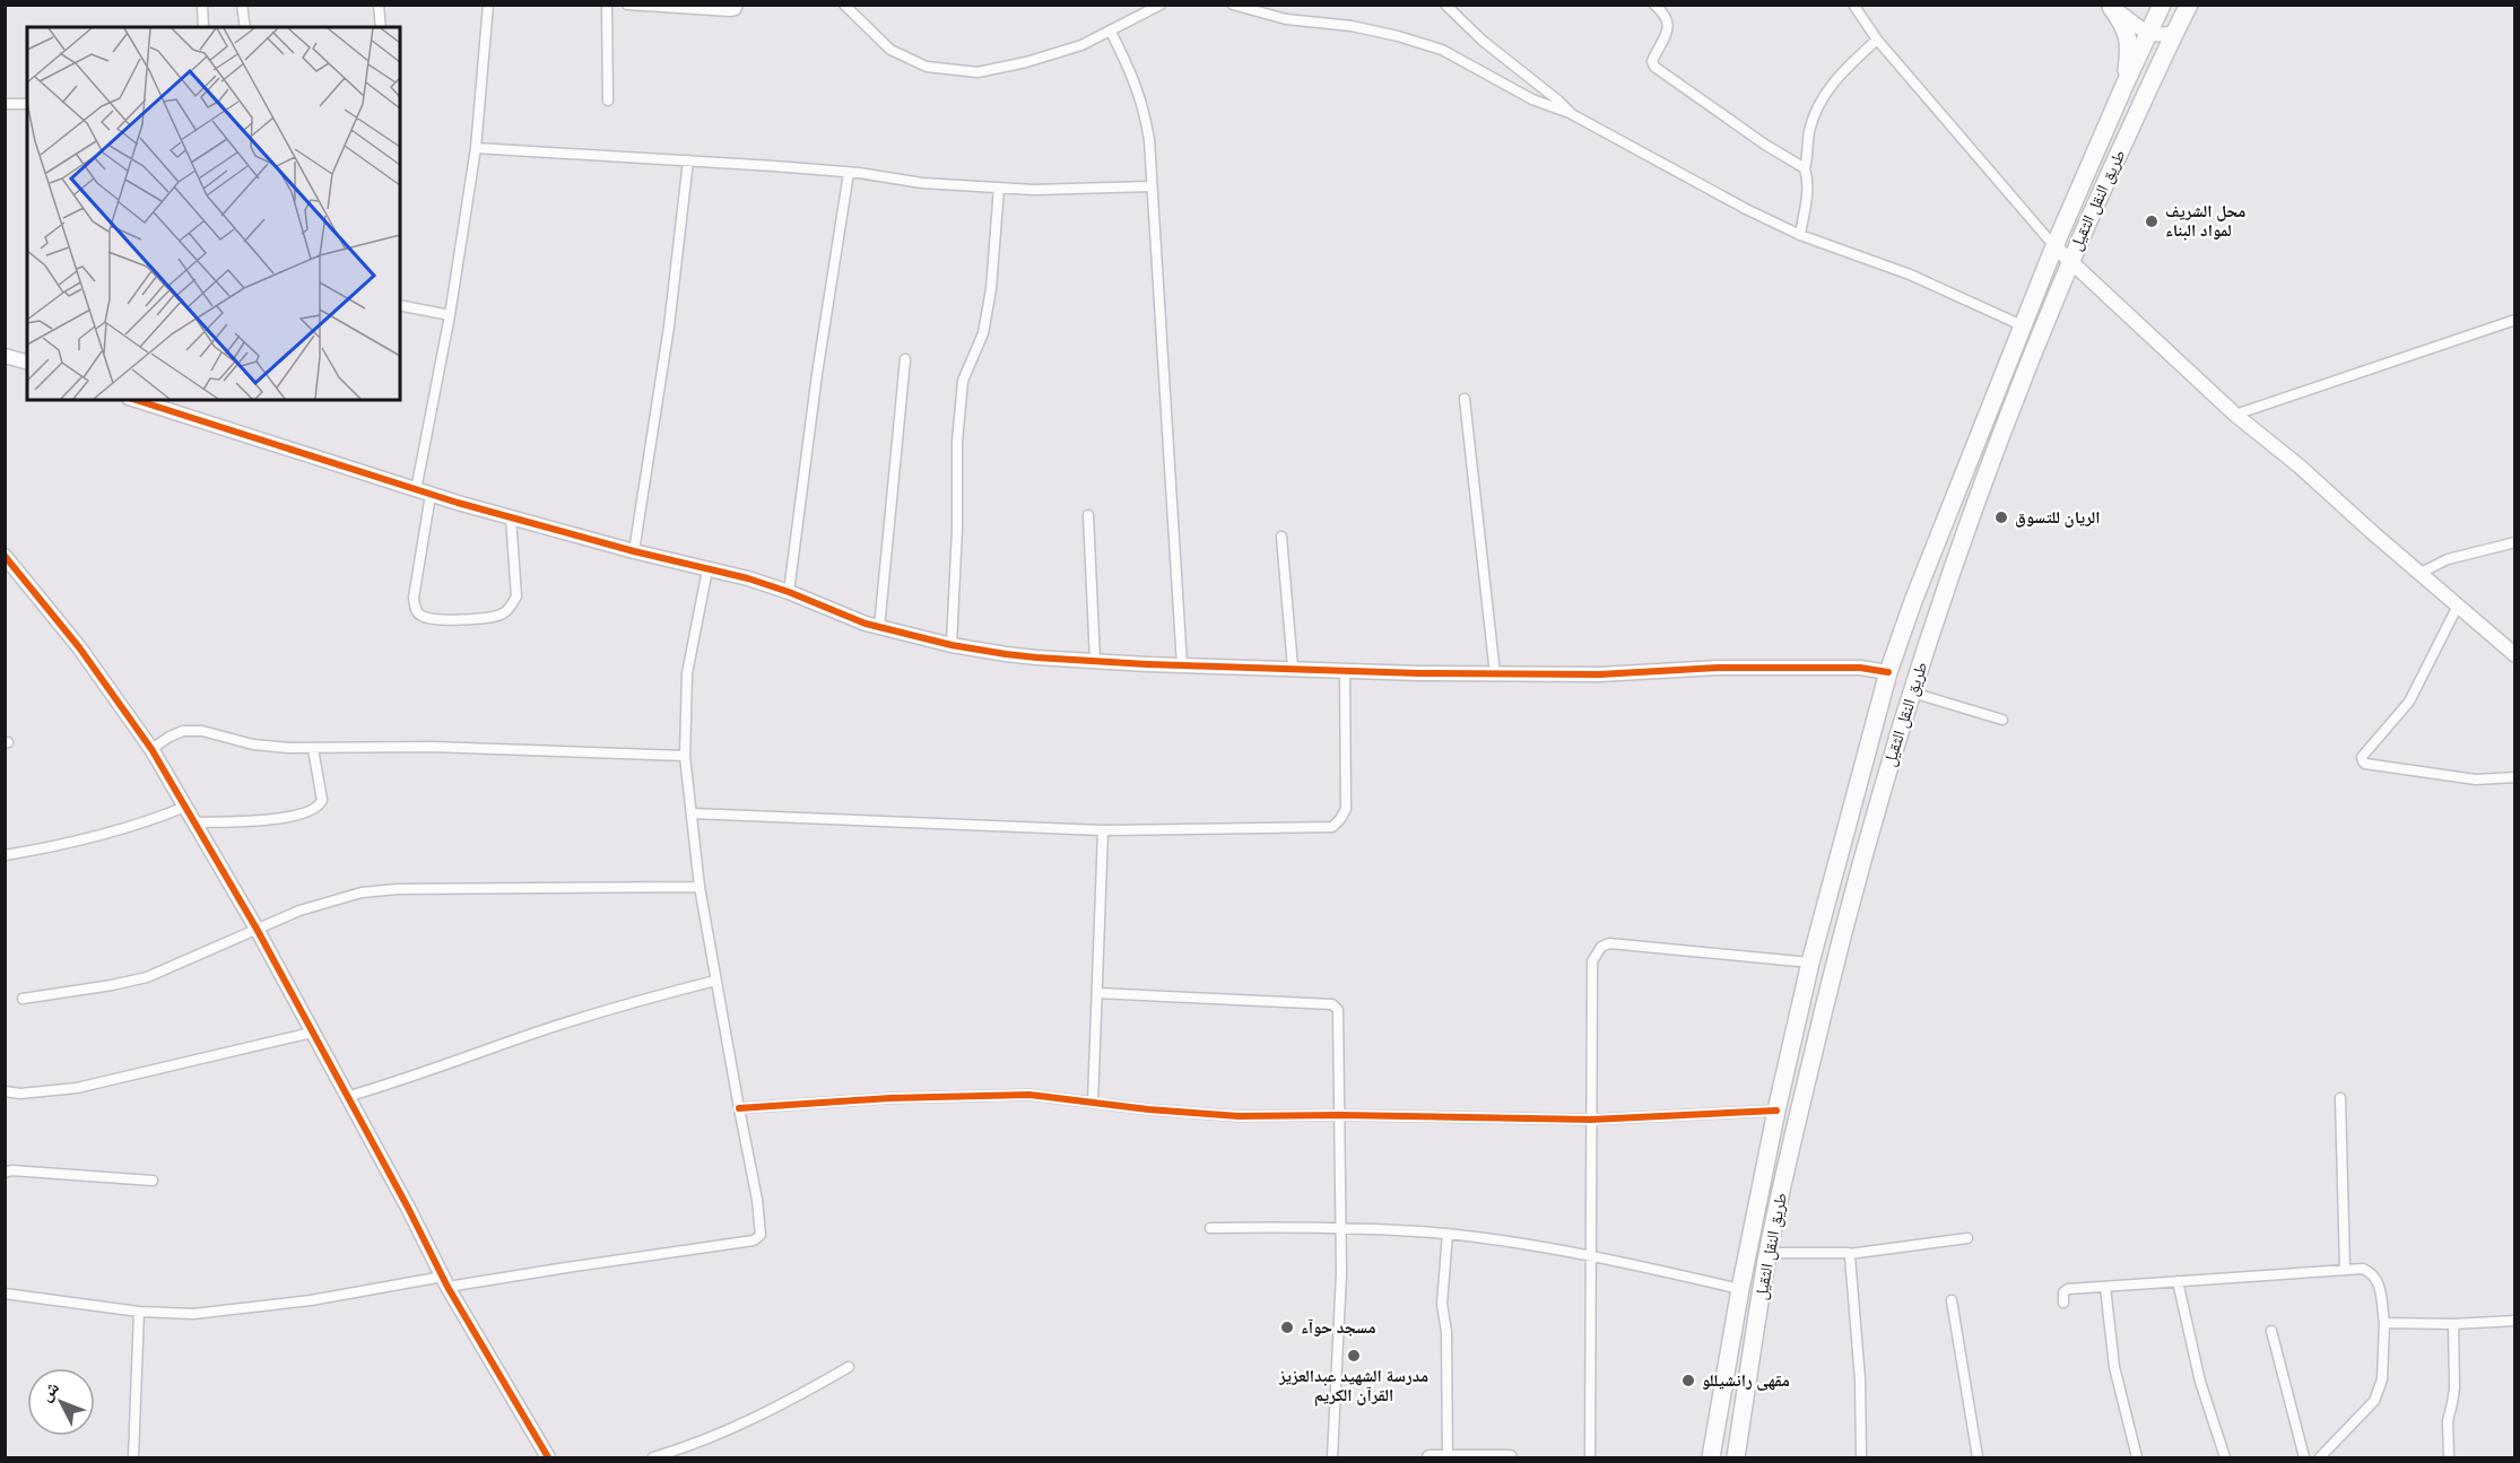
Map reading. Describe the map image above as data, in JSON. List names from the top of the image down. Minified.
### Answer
{"streets":{"highway":["طريق النقل الثقيل"]},"places":["محل الشريف لمواد البناء","الريان للتسوق","مسجد حوآء","مدرسة الشهيد عبدالعزيز القرآن الكريم","مقهى رانشيللو"],"north":"top left"}
